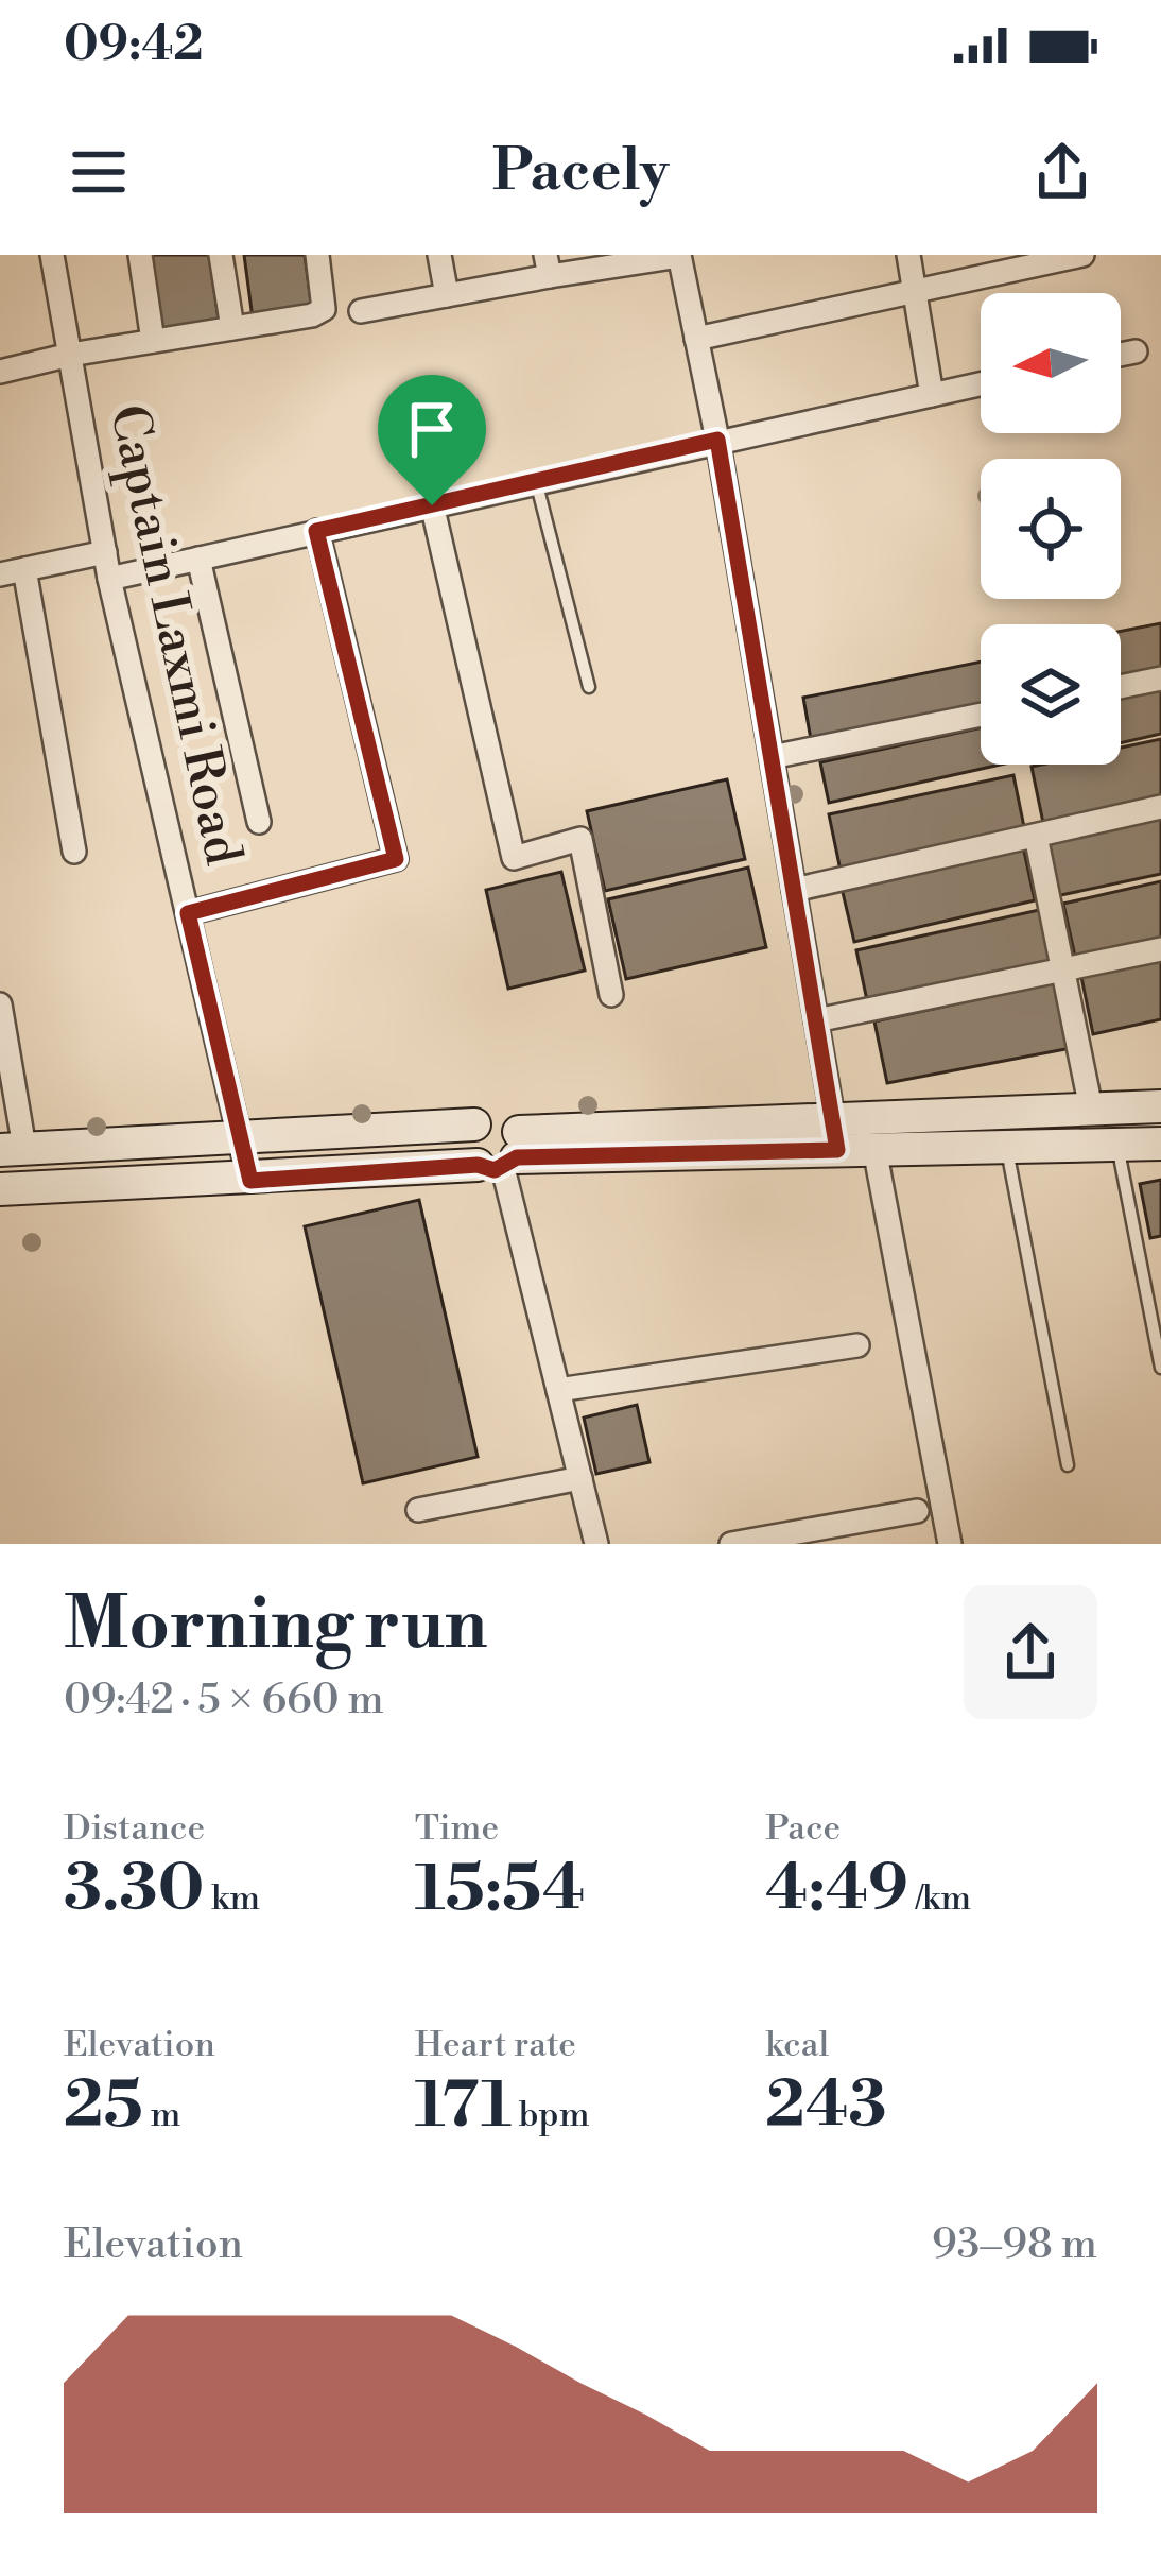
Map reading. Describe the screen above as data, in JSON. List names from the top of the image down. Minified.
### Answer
{"streets":{"street":["Captain Laxmi Road"]},"north":"left","page":{"status":"09:42","header":"Pacely","heading":["Morning run","09:42 · 5 × 660 m"],"stats":[["Distance","3.30 km"],["Time","15:54"],["Pace","4:49 /km"],["Elevation","25 m"],["Heart rate","171 bpm"],["kcal","243"]],"chart":["Elevation","93–98 m"]}}
